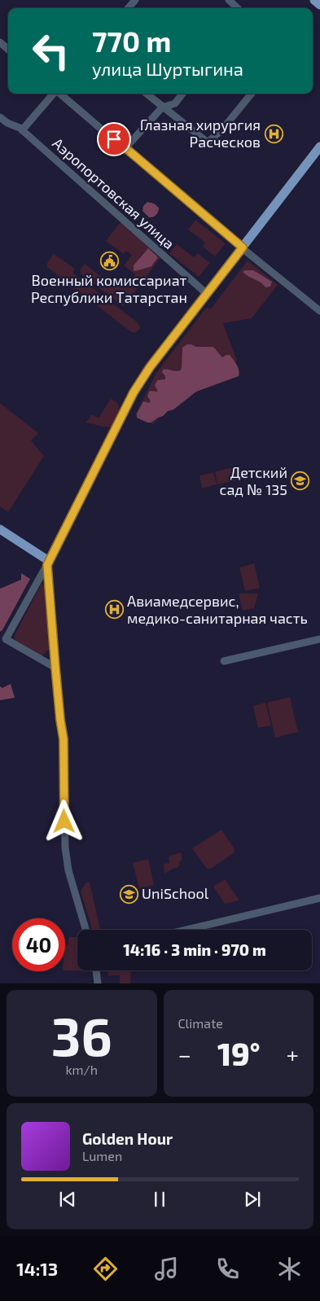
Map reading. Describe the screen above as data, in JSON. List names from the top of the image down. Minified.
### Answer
{"streets":{"street":["Аэропортовская улица"]},"places":{"hospital":["Глазная хирургия Расческов","Авиамедсервис, медико-санитарная часть"],"public building":["Военный комиссариат Республики Татарстан"],"school or university":["Детский сад № 135","UniSchool"]},"page":{"turn":["770 m","улица Шуртыгина"],"limit":"40","trip":"14:16 · 3 min · 970 m","tile":[["36","km/h"],"Climate"],"heat":["−","19°","+"],"song":["Golden Hour","Lumen"],"tabs":"14:13"}}
